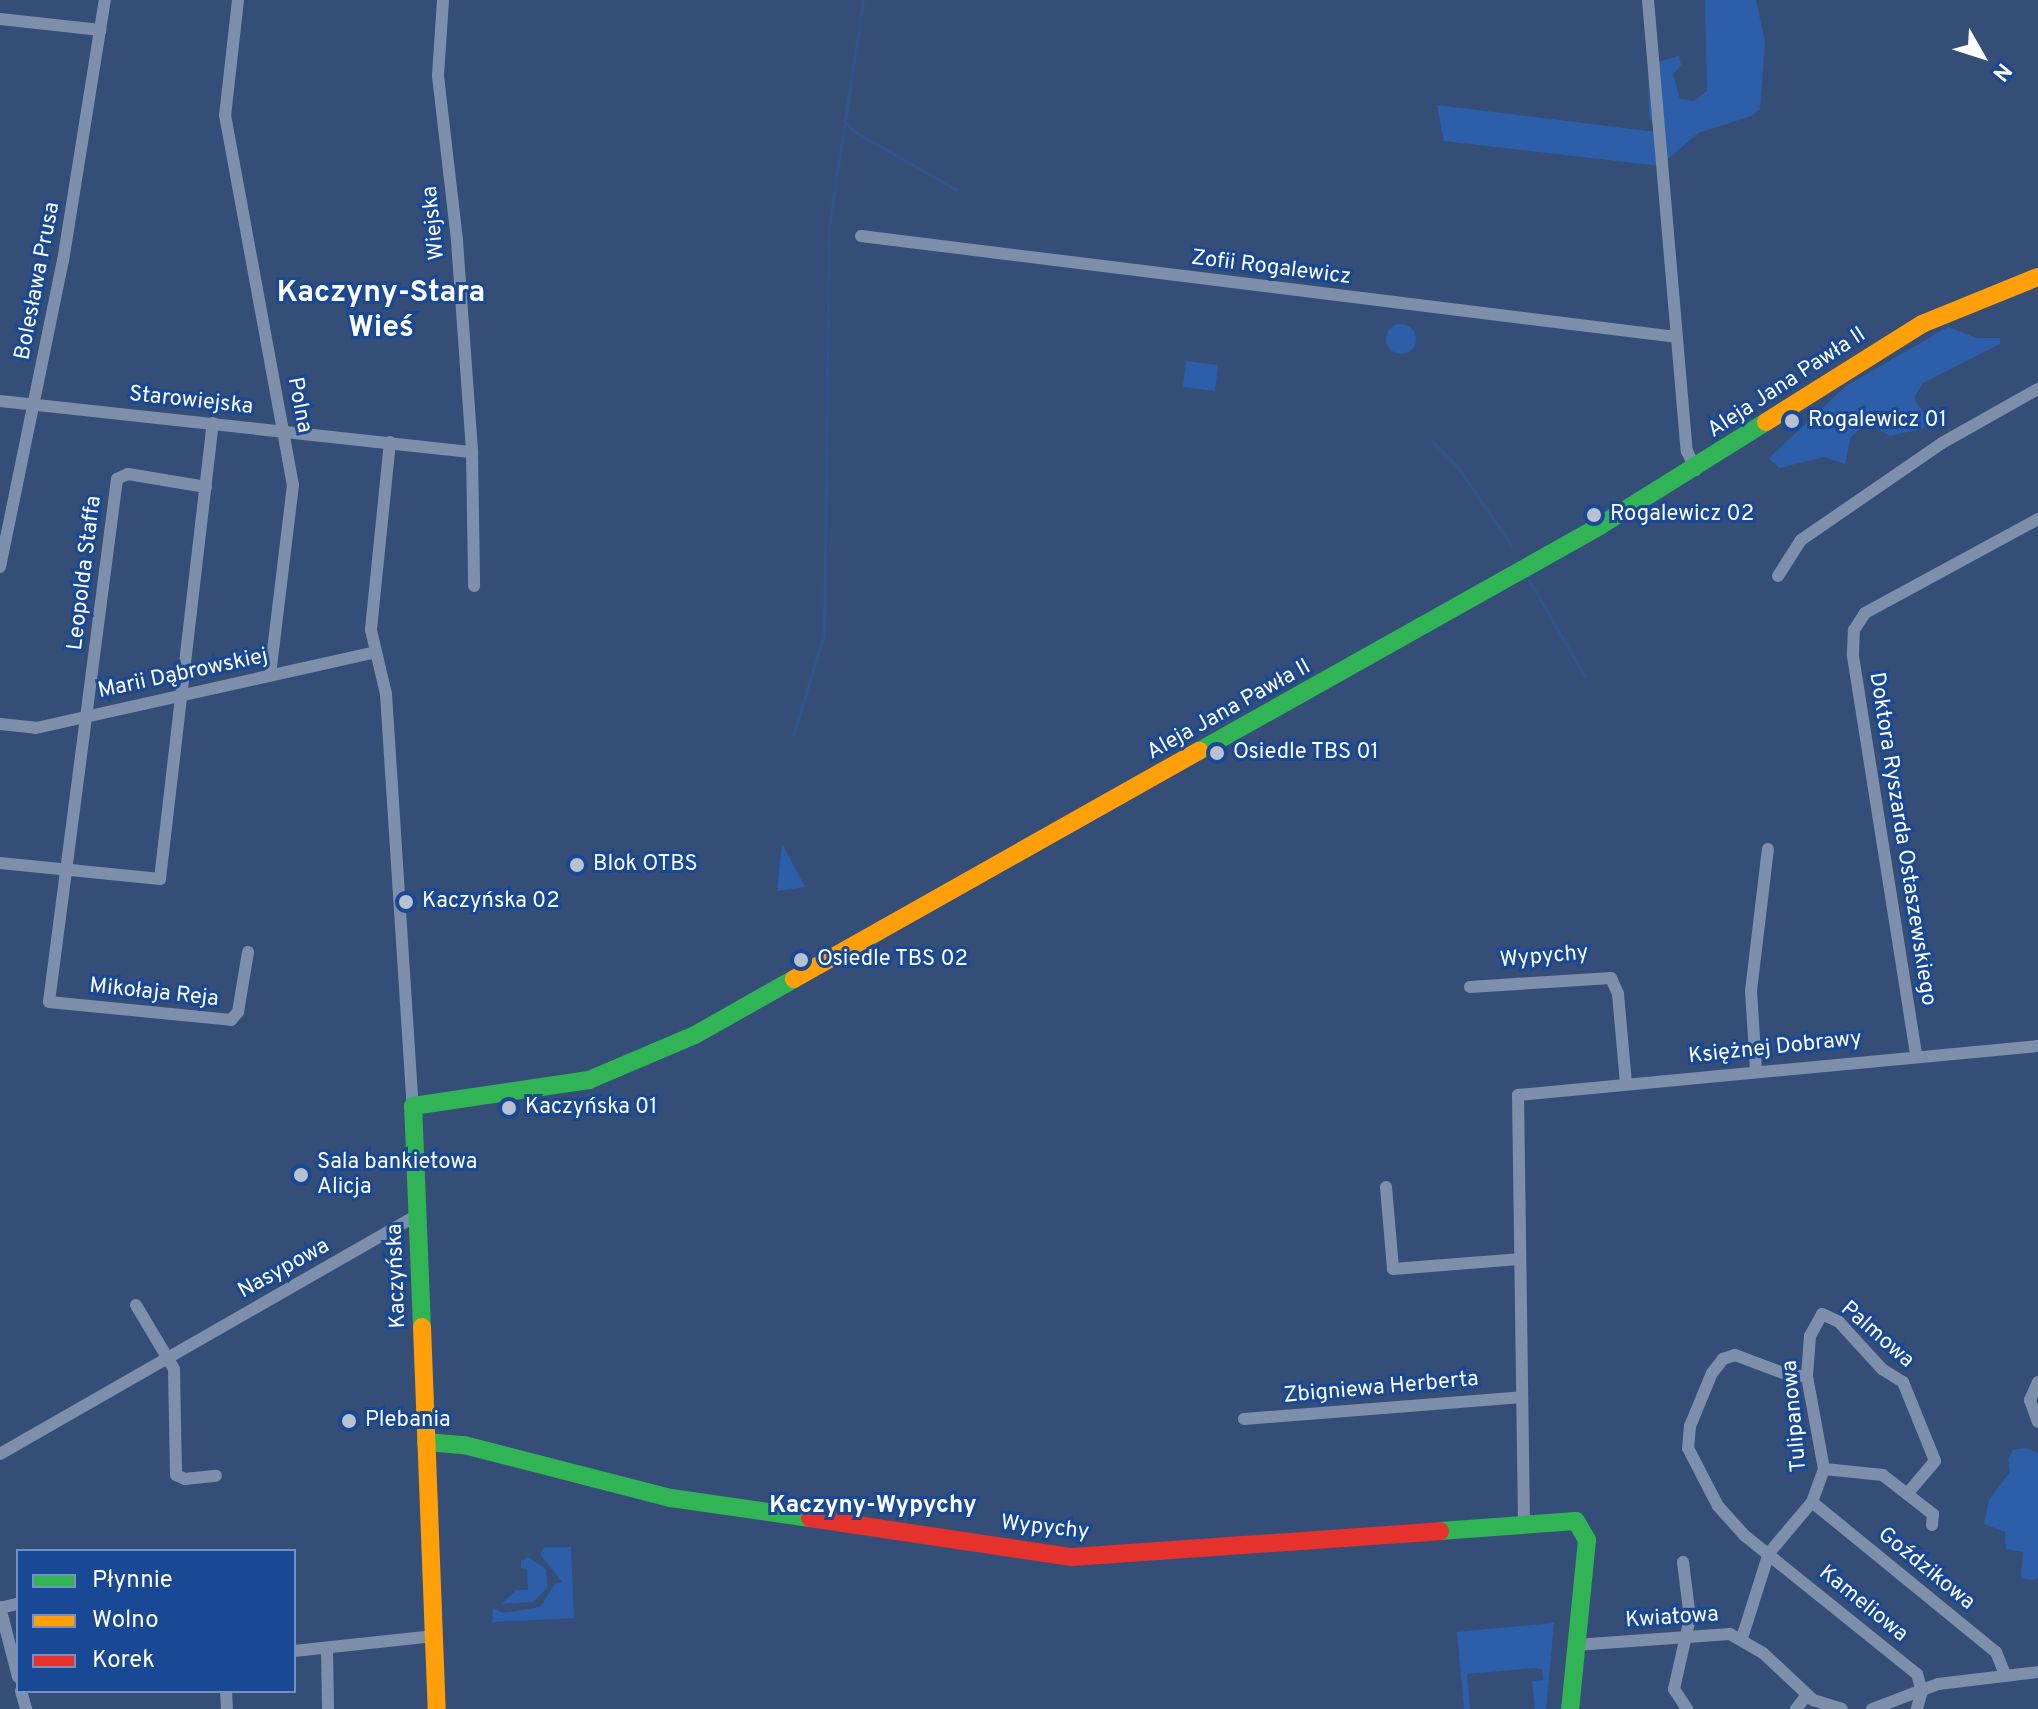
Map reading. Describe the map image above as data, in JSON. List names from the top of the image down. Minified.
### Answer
{"streets":{"street":["Wiejska","Zofii Rogalewicz","Bolesława Prusa","Aleja Jana Pawła II","Starowiejska","Polna","Leopolda Staffa","Marii Dąbrowskiej","Doktora Ryszarda Ostaszewskiego","Wypychy","Mikołaja Reja","Księżnej Dobrawy","Nasypowa","Kaczyńska","Palmowa","Zbigniewa Herberta","Tulipanowa","Goździkowa","Kameliowa","Kwiatowa"]},"crossings":[["Wiejska","Starowiejska"],["Bolesława Prusa","Starowiejska"],["Aleja Jana Pawła II","Kaczyńska"],["Starowiejska","Polna"],["Starowiejska","Kaczyńska"],["Polna","Marii Dąbrowskiej"],["Leopolda Staffa","Marii Dąbrowskiej"],["Marii Dąbrowskiej","Kaczyńska"],["Doktora Ryszarda Ostaszewskiego","Księżnej Dobrawy"],["Wypychy","Księżnej Dobrawy"],["Wypychy","Kaczyńska"],["Wypychy","Kwiatowa"],["Nasypowa","Kaczyńska"],["Palmowa","Tulipanowa"],["Tulipanowa","Goździkowa"],["Tulipanowa","Kameliowa"],["Tulipanowa","Kwiatowa"]],"districts":["Kaczyny-Stara Wieś","Kaczyny-Wypychy"],"places":["Rogalewicz 01","Rogalewicz 02","Osiedle TBS 01","Blok OTBS","Kaczyńska 02","Osiedle TBS 02","Kaczyńska 01","Sala bankietowa Alicja","Plebania"],"legend":["Płynnie","Wolno","Korek"],"north":"bottom right"}
